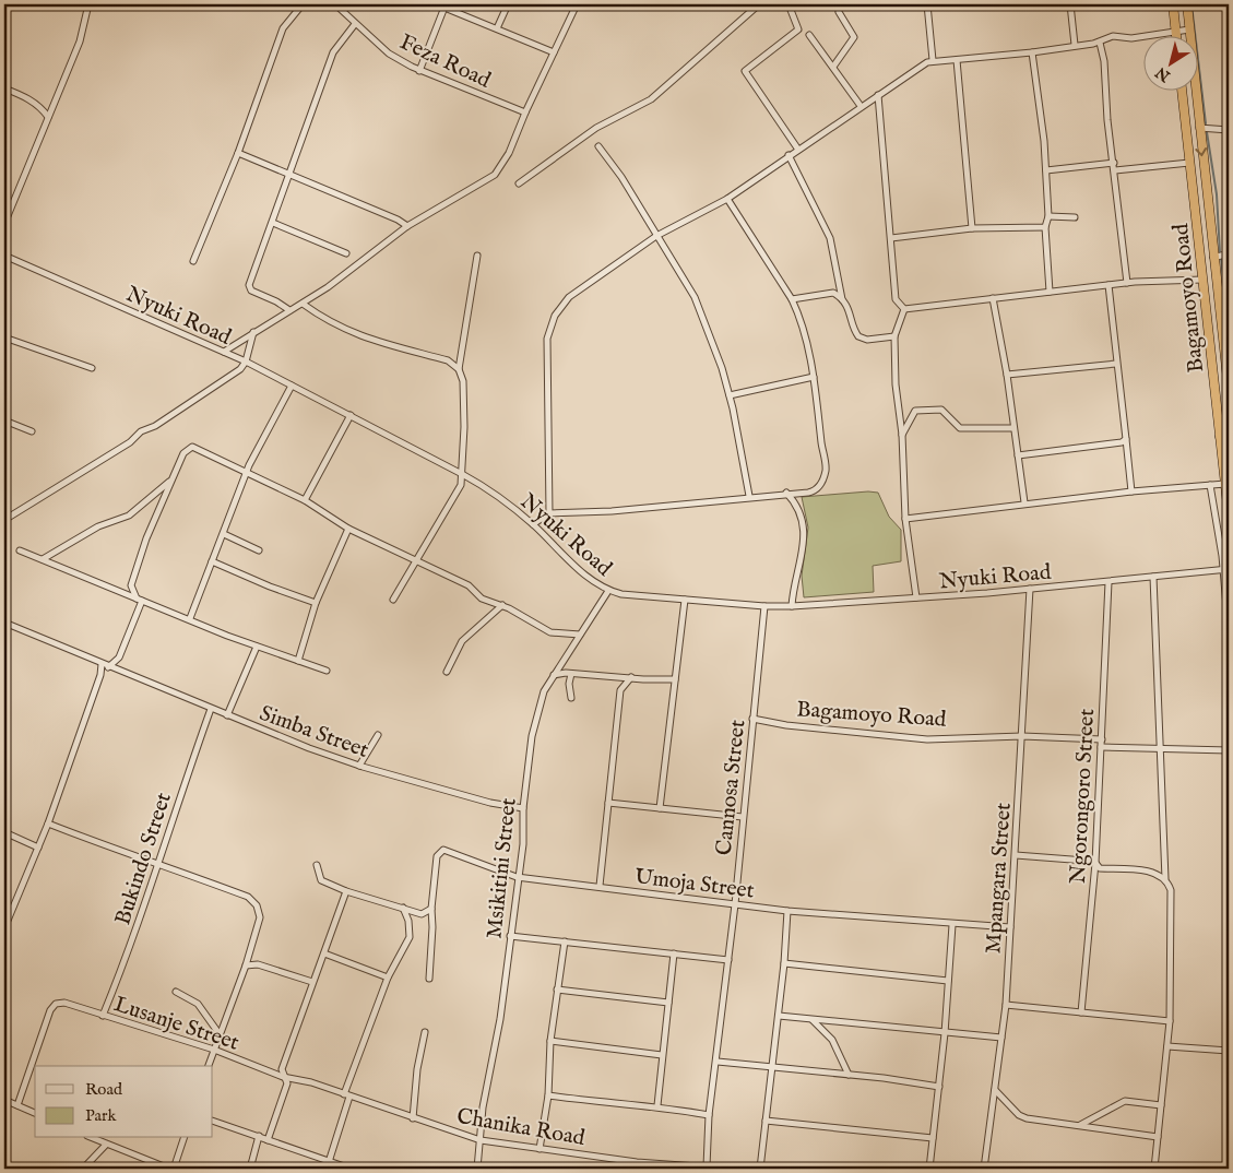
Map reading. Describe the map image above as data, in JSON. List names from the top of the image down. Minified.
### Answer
{"streets":{"highway":["Bagamoyo Road"],"street":["Feza Road","Nyuki Road","Simba Street","Cannosa Street","Ngorongoro Street","Bukindo Street","Msikitini Street","Mpangara Street","Umoja Street","Lusanje Street","Chanika Road"]},"crossings":[["Bagamoyo Road","Cannosa Street"],["Bagamoyo Road","Ngorongoro Street"],["Bagamoyo Road","Mpangara Street"],["Nyuki Road","Cannosa Street"],["Nyuki Road","Ngorongoro Street"],["Nyuki Road","Msikitini Street"],["Nyuki Road","Mpangara Street"],["Simba Street","Bukindo Street"],["Simba Street","Msikitini Street"],["Cannosa Street","Umoja Street"],["Cannosa Street","Chanika Road"],["Bukindo Street","Lusanje Street"],["Msikitini Street","Umoja Street"],["Msikitini Street","Chanika Road"],["Mpangara Street","Umoja Street"],["Lusanje Street","Chanika Road"]],"legend":["Road","Park"],"north":"bottom left"}
